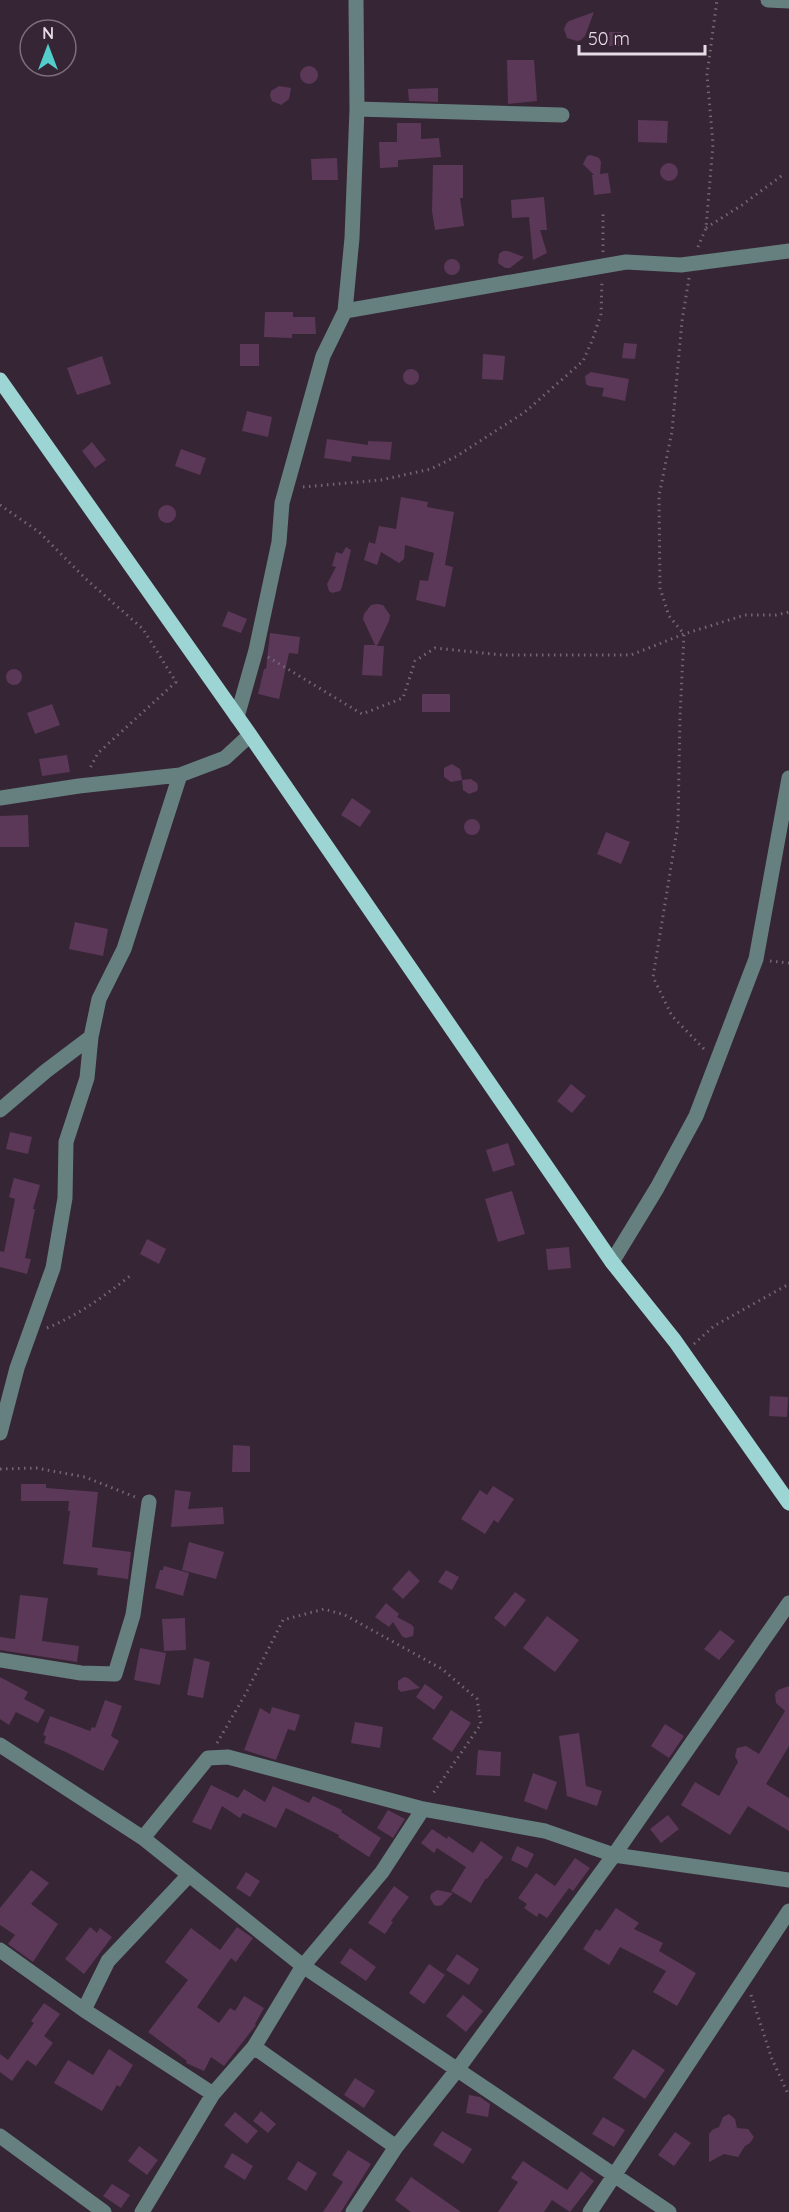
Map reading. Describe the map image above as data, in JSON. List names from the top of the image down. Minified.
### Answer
{"scale_bar":"50 m","north":"top"}
